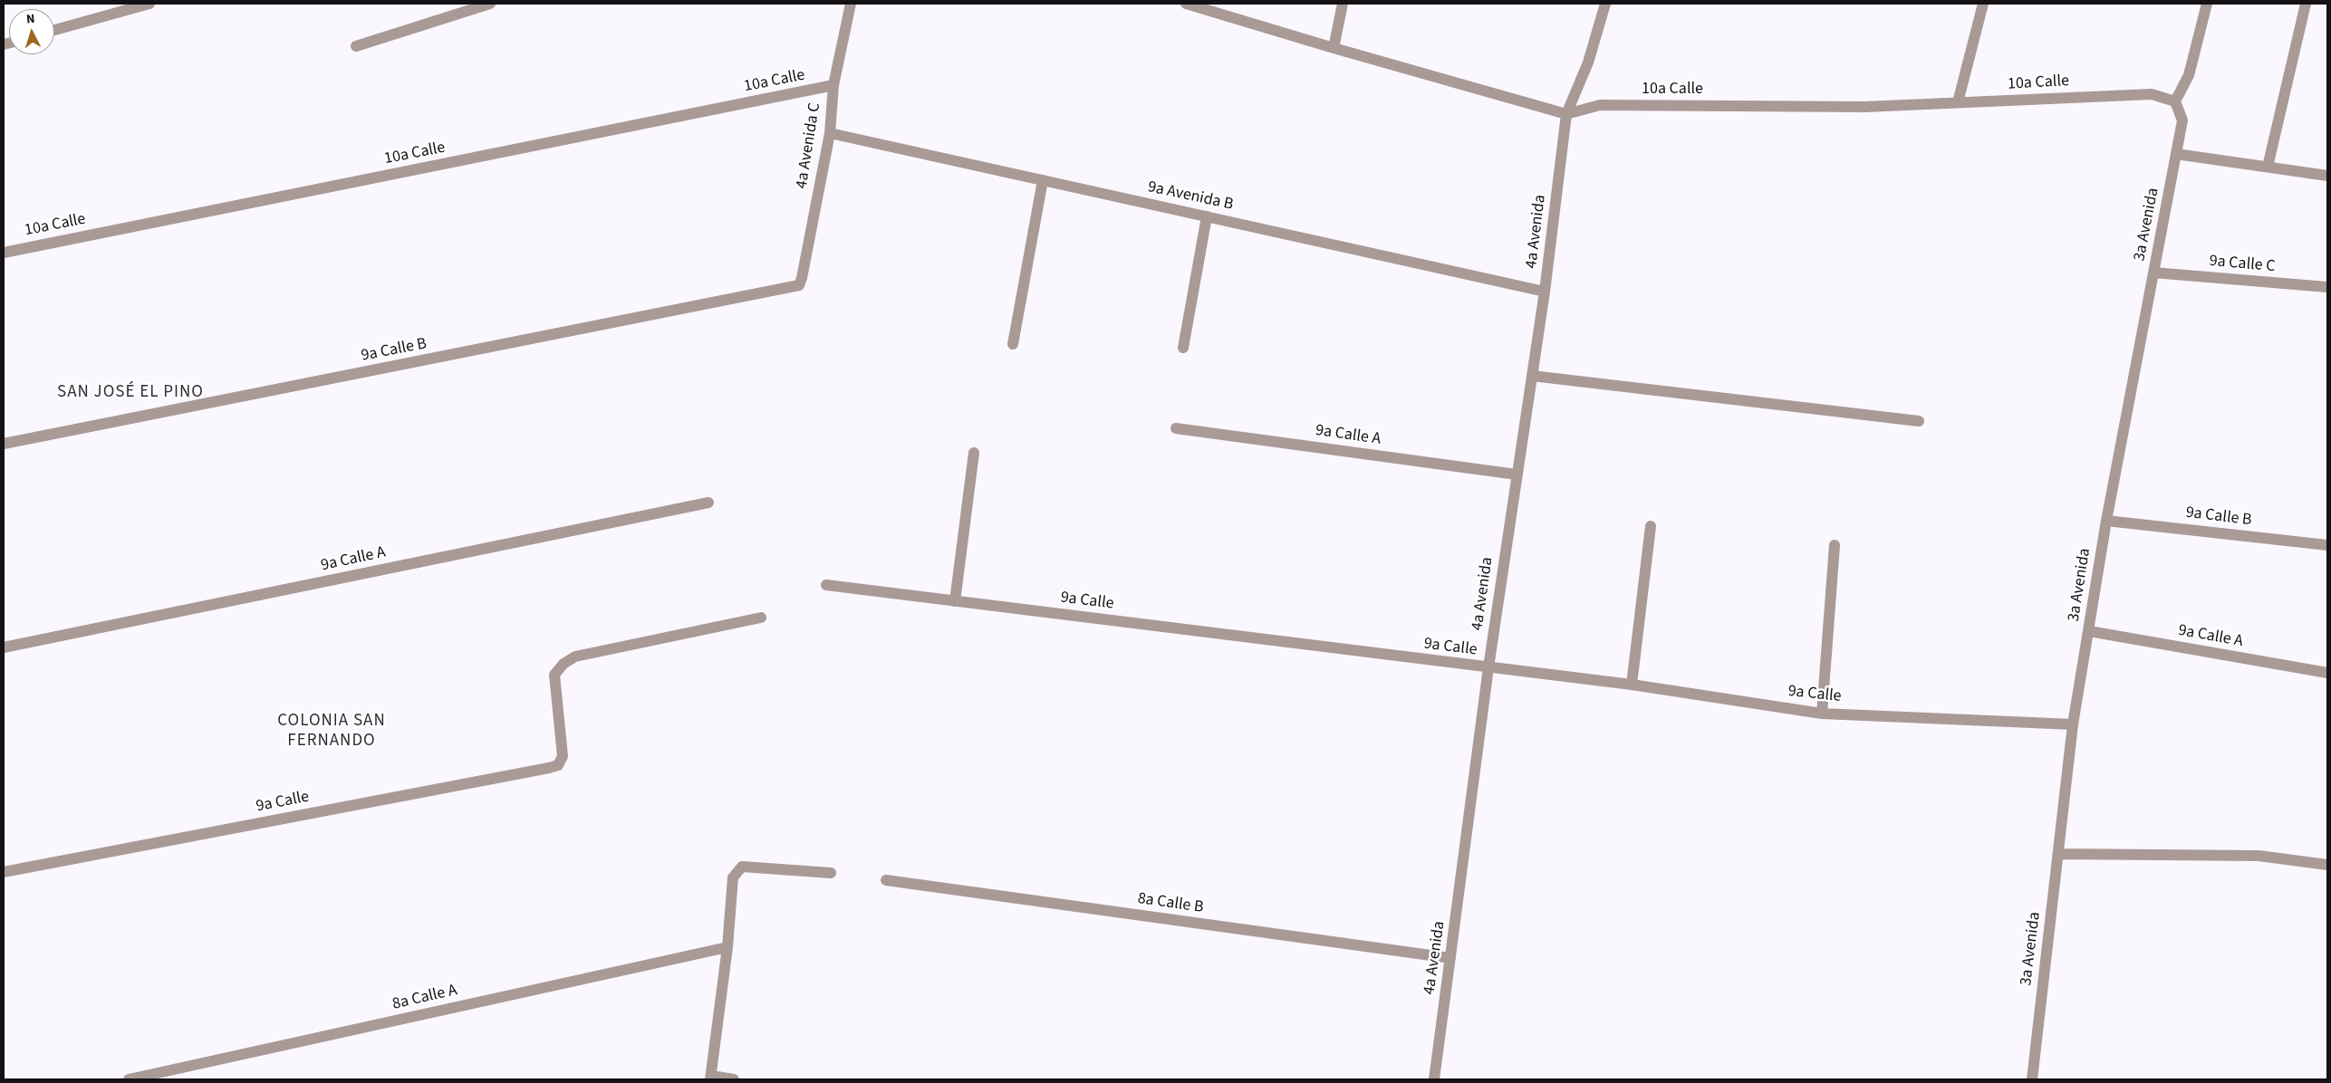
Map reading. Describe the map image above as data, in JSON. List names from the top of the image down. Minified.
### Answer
{"streets":{"street":["10a Calle","4a Avenida C","9a Avenida B","3a Avenida","4a Avenida","9a Calle C","9a Calle B","9a Calle A","9a Calle","8a Calle B","8a Calle A"]},"crossings":[["10a Calle","4a Avenida C"],["10a Calle","3a Avenida"],["10a Calle","4a Avenida"],["4a Avenida C","9a Avenida B"],["4a Avenida C","9a Calle B"],["9a Avenida B","4a Avenida"],["3a Avenida","9a Calle C"],["3a Avenida","9a Calle B"],["3a Avenida","9a Calle A"],["3a Avenida","9a Calle"],["4a Avenida","9a Calle A"],["4a Avenida","9a Calle"],["4a Avenida","8a Calle B"]],"districts":["SAN JOSÉ EL PINO","COLONIA SAN FERNANDO"],"north":"top"}
